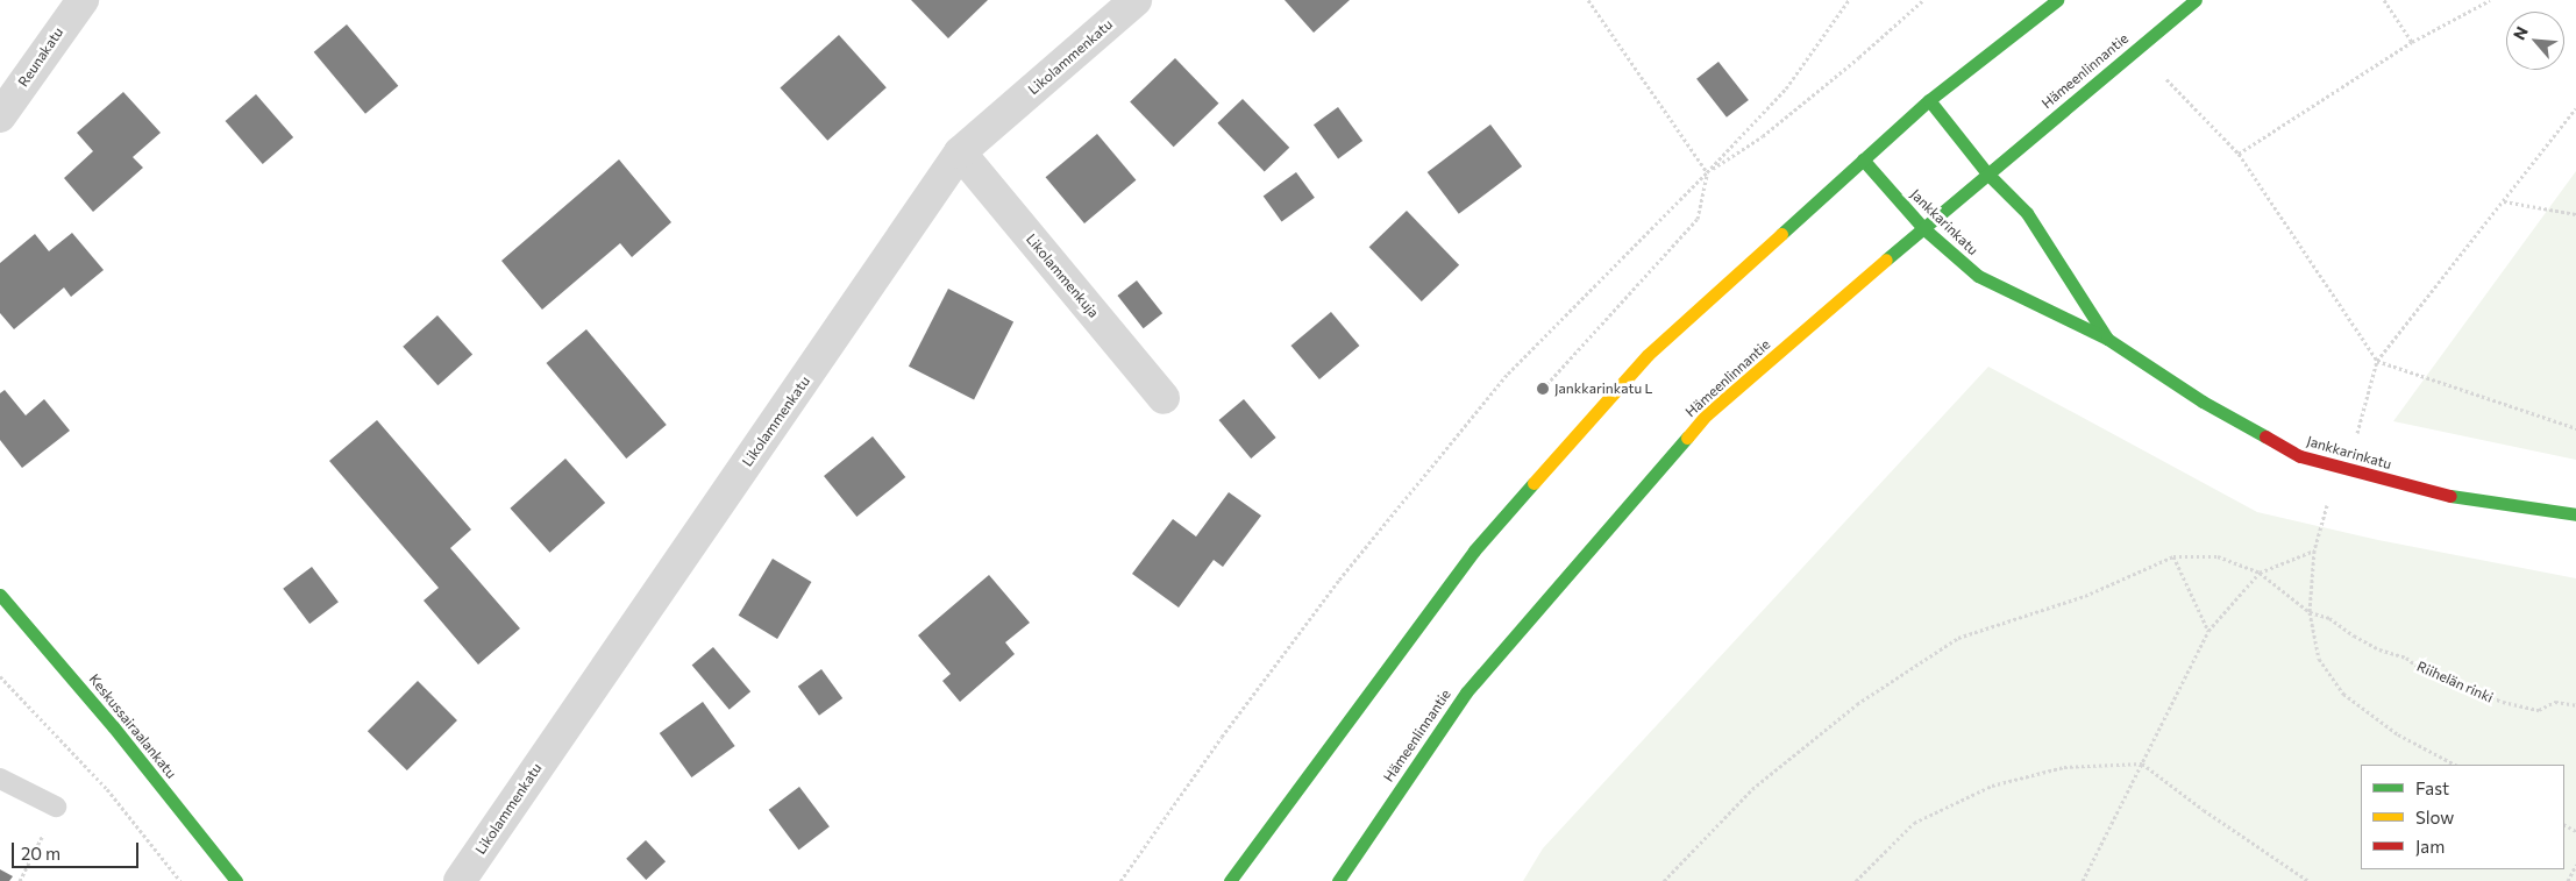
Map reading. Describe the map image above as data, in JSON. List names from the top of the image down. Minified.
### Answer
{"streets":{"main road":["Hämeenlinnantie","Jankkarinkatu","Keskussairaalankatu"],"street":["Reunakatu","Likolammenkatu","Likolammenkuja"],"path":["Riihelän rinki"]},"crossings":[["Likolammenkatu","Likolammenkuja"],["Hämeenlinnantie","Jankkarinkatu"]],"places":["Jankkarinkatu L"],"legend":["Fast","Slow","Jam"],"scale_bar":"20 m","north":"top left"}
